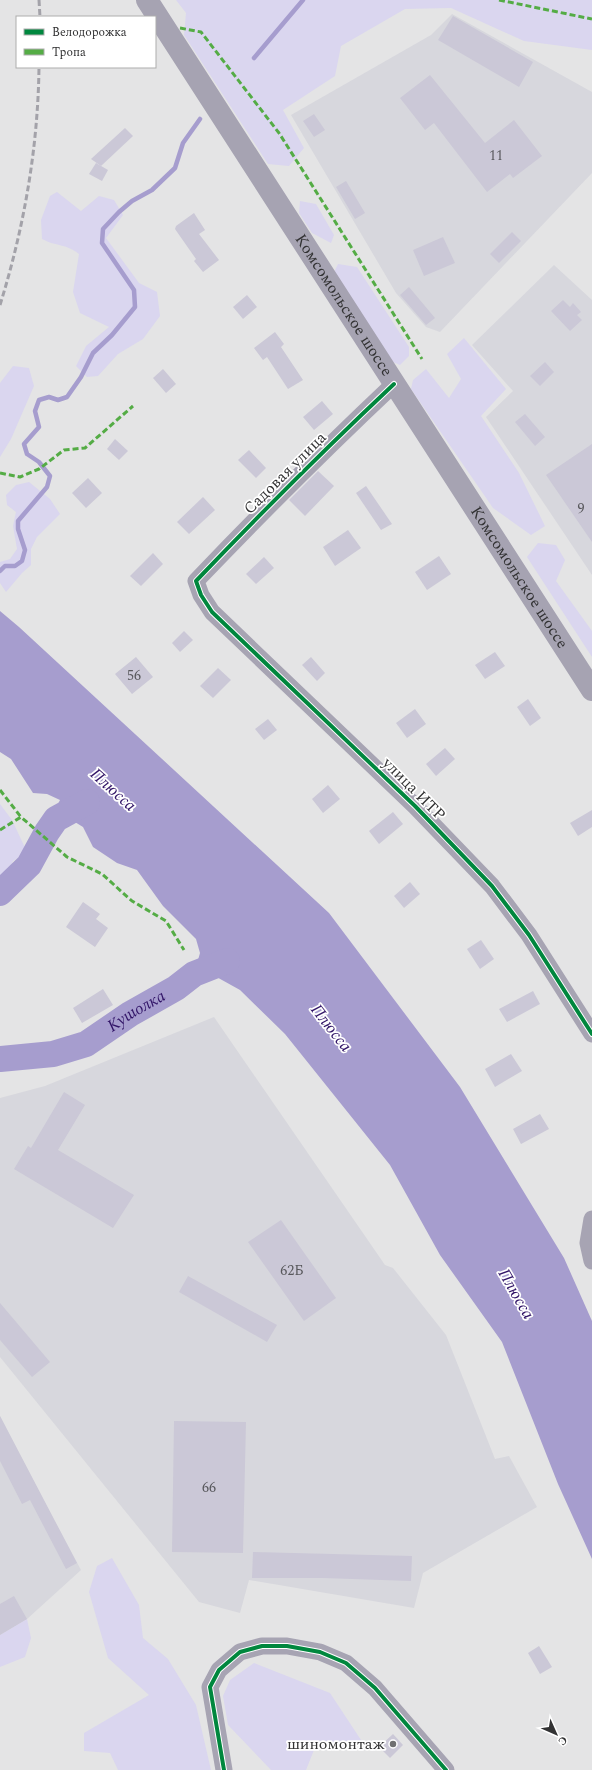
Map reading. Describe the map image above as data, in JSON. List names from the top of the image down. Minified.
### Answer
{"streets":{"main road":["Комсомольское шоссе"],"street":["Садовая улица","улица ИТР"]},"crossings":[["Комсомольское шоссе","Садовая улица"],["Садовая улица","улица ИТР"]],"water":["Плюсса","Кушолка"],"places":["шиномонтаж"],"house_numbers":["11","9","56","62Б","66"],"legend":["Велодорожка","Тропа"],"north":"bottom right"}
